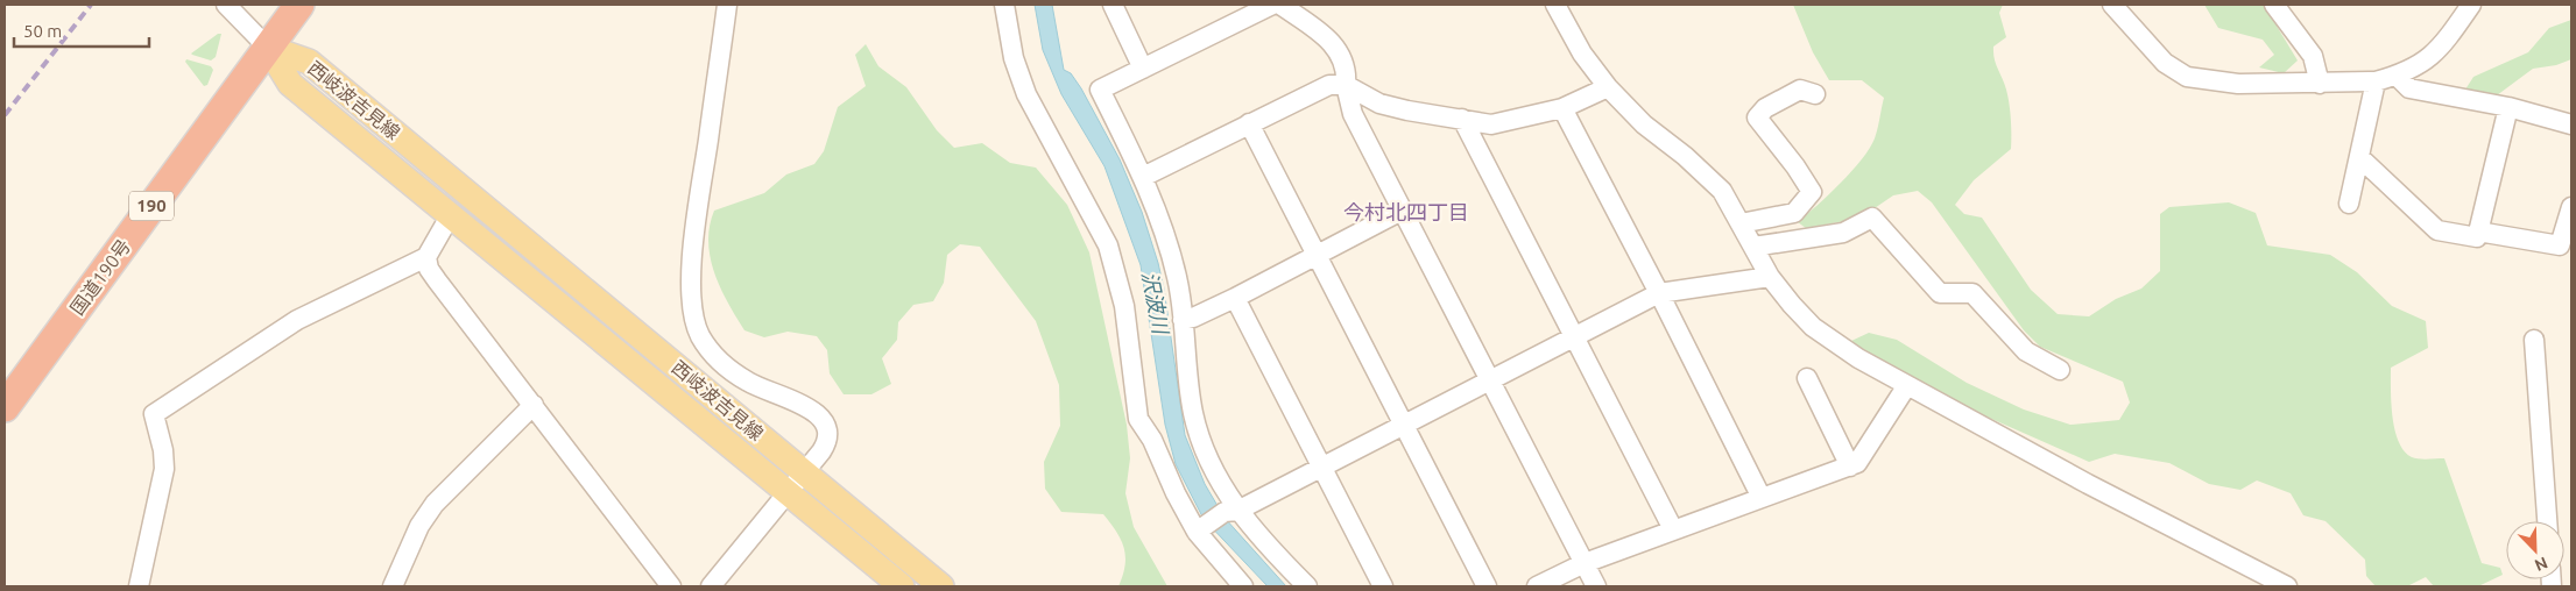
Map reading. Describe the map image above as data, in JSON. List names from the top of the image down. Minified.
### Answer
{"streets":{"highway":["190","国道190号"],"main road":["西岐波吉見線"]},"crossings":[["西岐波吉見線","国道190号"]],"districts":["今村北四丁目"],"water":["沢波川"],"scale_bar":"50 m","north":"bottom right"}
